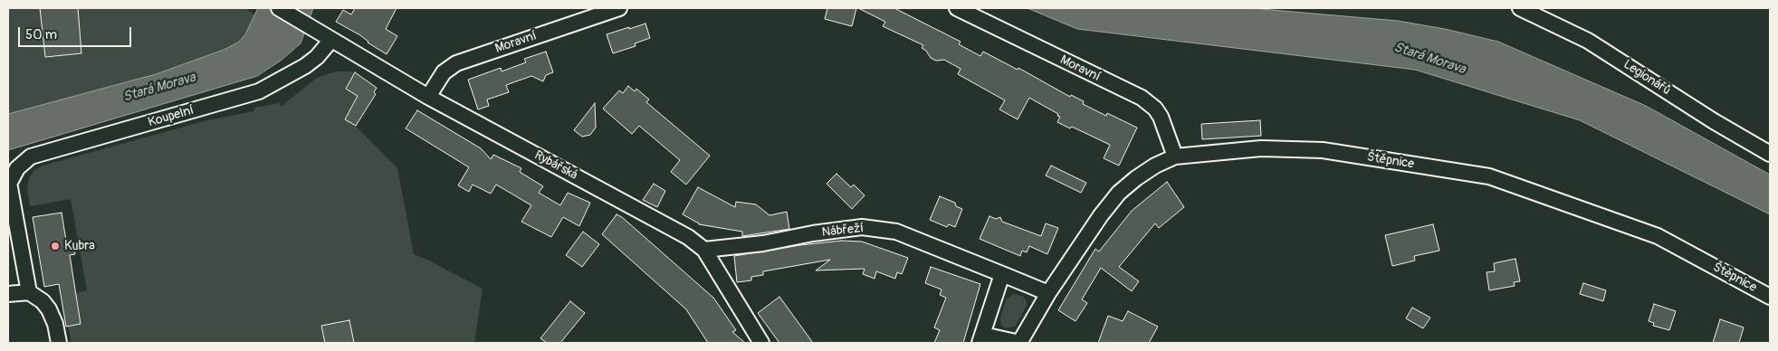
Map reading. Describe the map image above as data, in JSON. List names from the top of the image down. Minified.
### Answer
{"streets":{"street":["Moravní","Legionářů","Koupelní","Štěpnice","Rybářská","Nábřeží"]},"crossings":[["Moravní","Štěpnice"],["Moravní","Rybářská"],["Koupelní","Rybářská"],["Štěpnice","Nábřeží"],["Rybářská","Nábřeží"]],"water":["Stará Morava"],"places":["Kubra"],"scale_bar":"50 m"}
